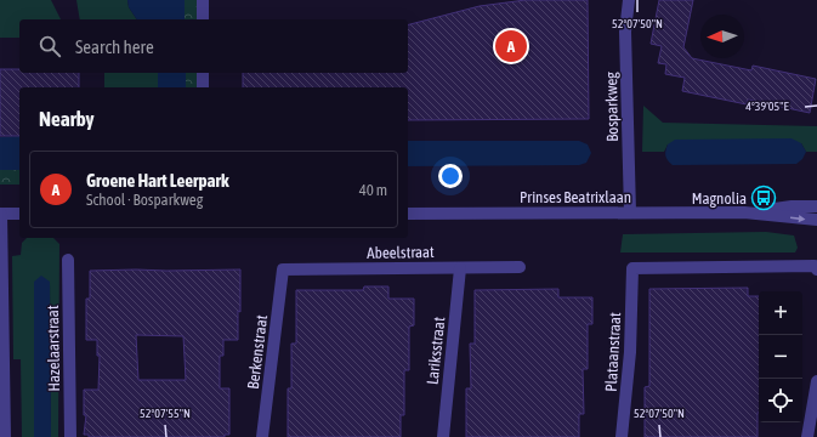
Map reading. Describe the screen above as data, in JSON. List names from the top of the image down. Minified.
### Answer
{"streets":{"street":["Bosparkweg","Prinses Beatrixlaan","Abeelstraat","Hazelaarstraat","Lariksstraat","Berkenstraat","Plataanstraat"]},"crossings":[["Bosparkweg","Prinses Beatrixlaan"],["Abeelstraat","Lariksstraat"],["Abeelstraat","Berkenstraat"]],"places":{"bus stop":["Magnolia"]},"north":"left","page":{"search":"Search here","pins":"A","heading":"Nearby","list":[{"mark":"A","name":"Groene Hart Leerpark","note":"School · Bosparkweg","value":"40 m"}],"map_buttons":["+","−"]},"coordinates":["52°07'50\"N","4°39'05\"E","52°07'55\"N"]}
